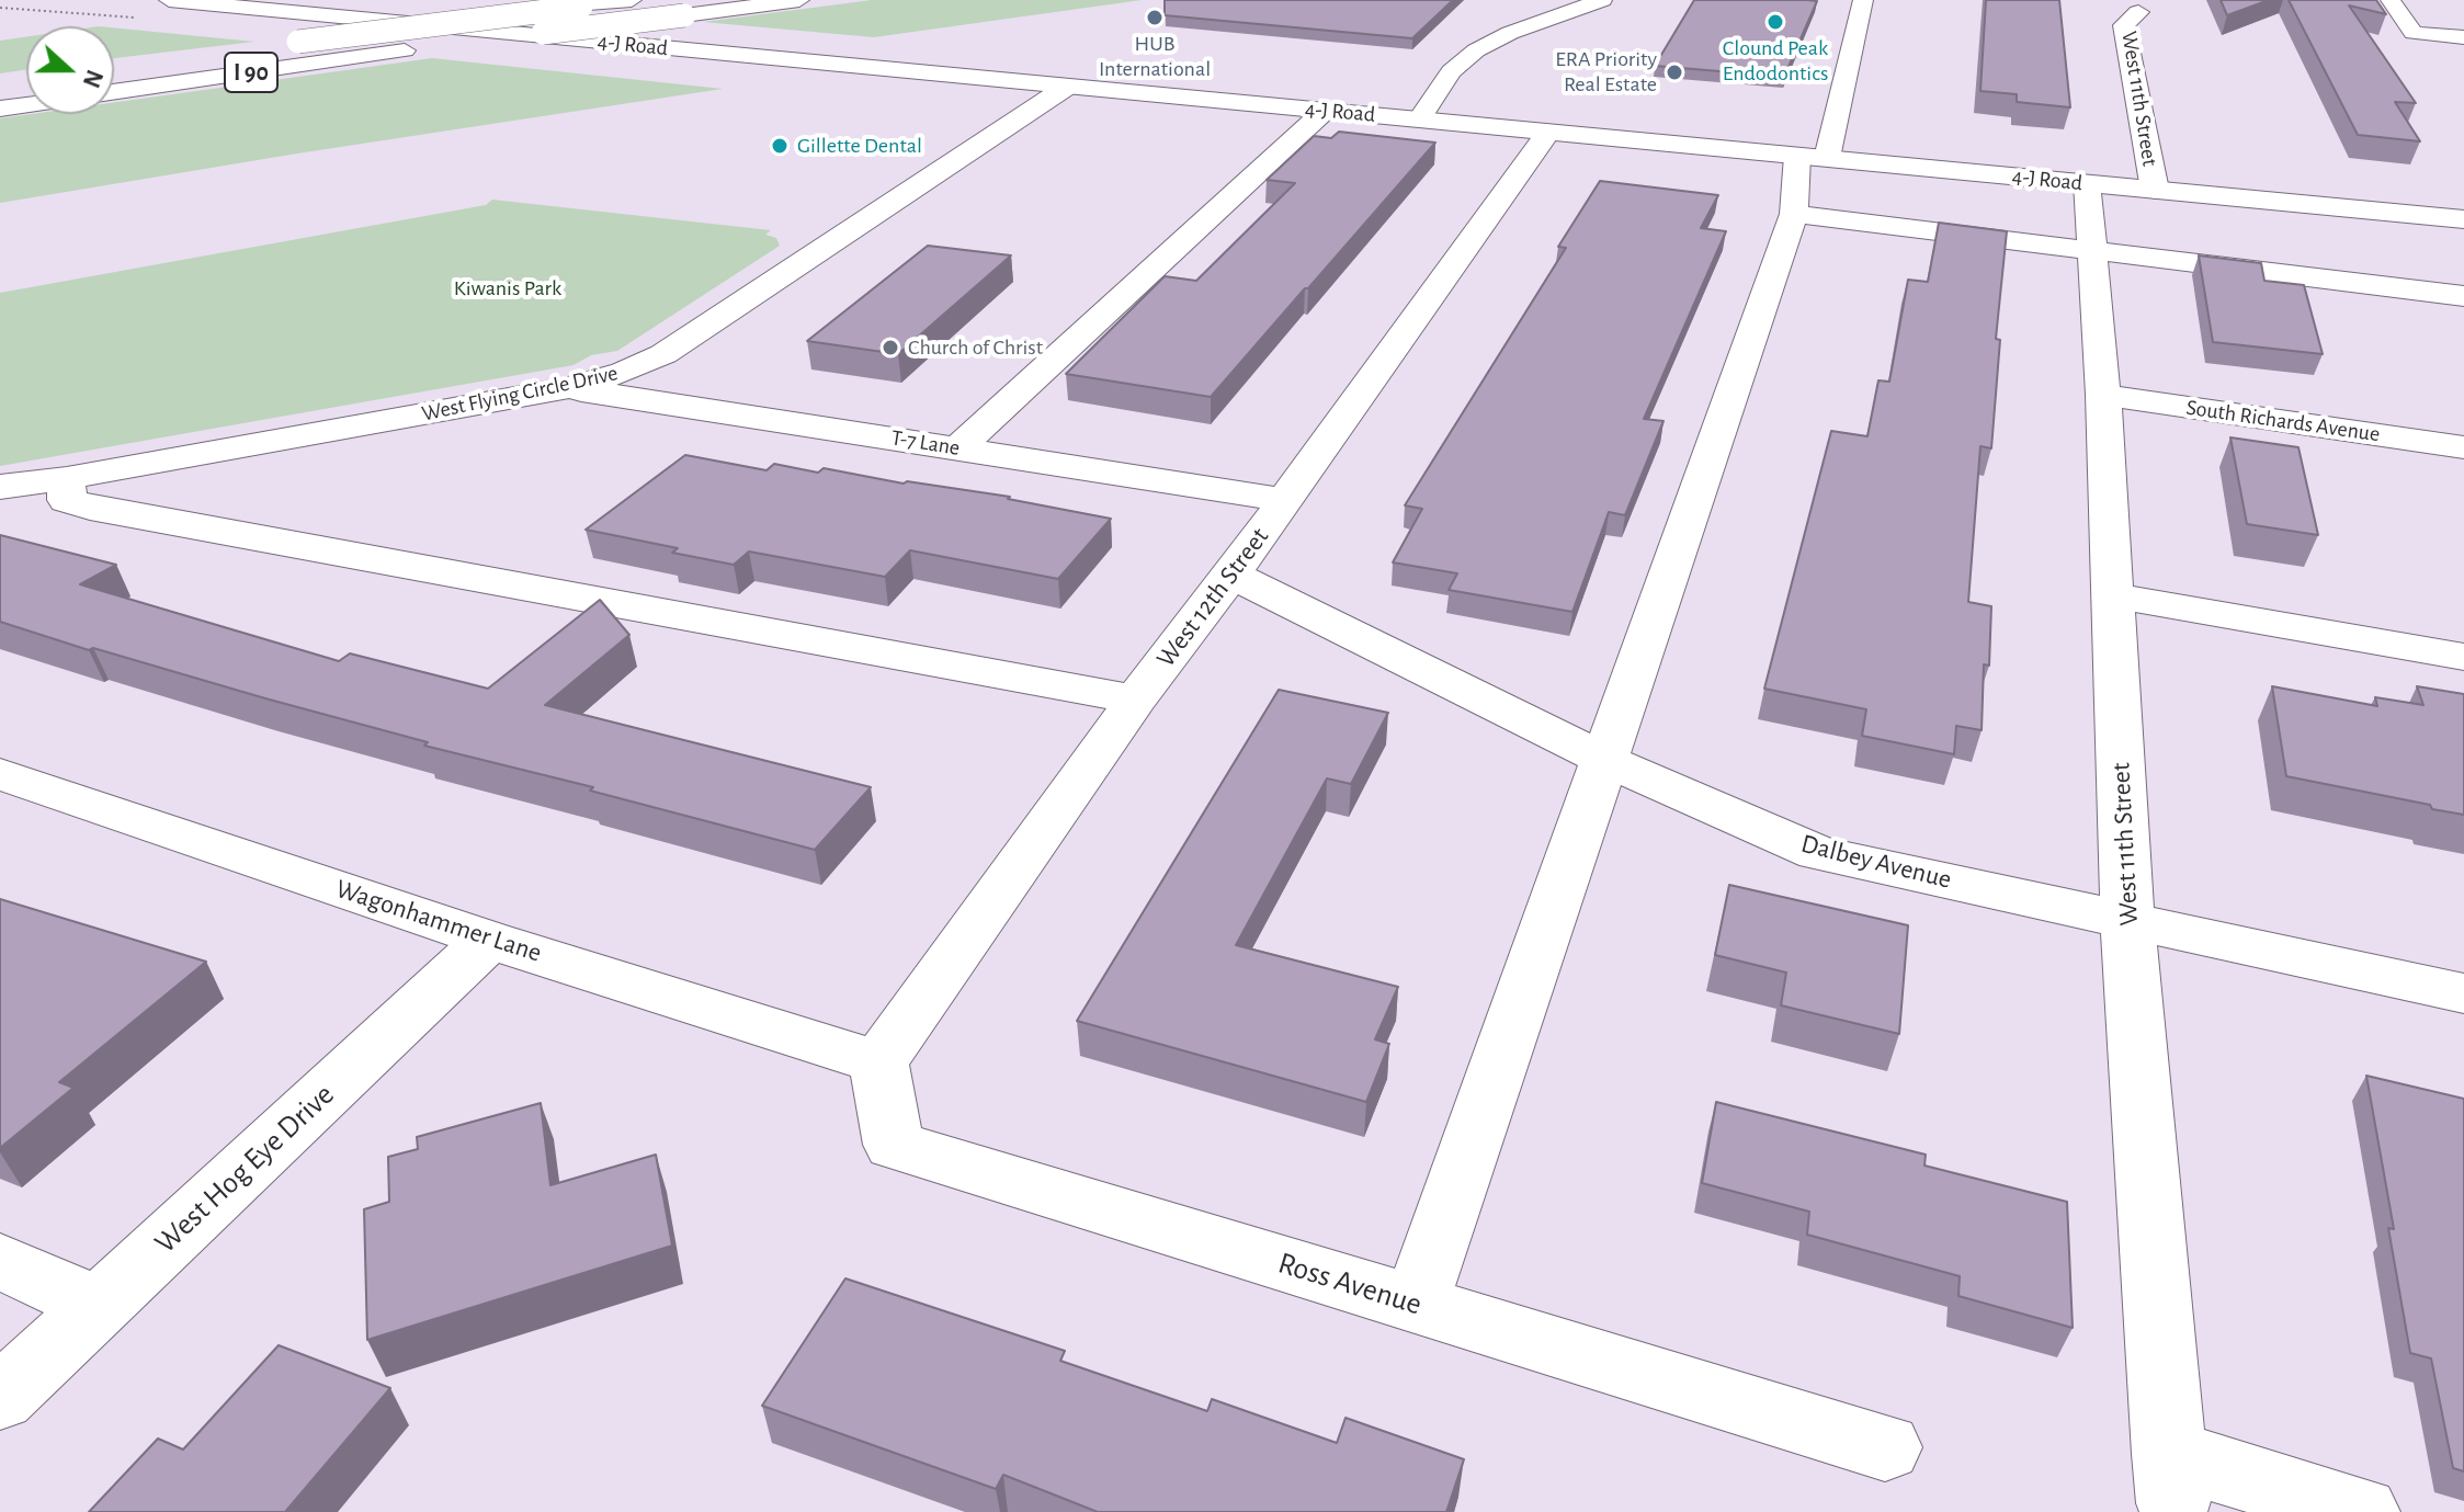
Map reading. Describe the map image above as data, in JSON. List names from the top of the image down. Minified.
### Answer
{"streets":{"main road":["4-J Road","I 90","West 11th Street","West Flying Circle Drive","South Richards Avenue","T-7 Lane","West 12th Street","Dalbey Avenue","Wagonhammer Lane","West Hog Eye Drive","Ross Avenue"]},"crossings":[["4-J Road","West 11th Street"],["4-J Road","West Flying Circle Drive"],["4-J Road","West 12th Street"],["West 11th Street","South Richards Avenue"],["West 11th Street","Dalbey Avenue"],["West Flying Circle Drive","T-7 Lane"],["T-7 Lane","West 12th Street"],["West 12th Street","Dalbey Avenue"],["West 12th Street","Wagonhammer Lane"],["West 12th Street","Ross Avenue"],["Wagonhammer Lane","West Hog Eye Drive"],["Wagonhammer Lane","Ross Avenue"]],"parks":["Kiwanis Park"],"places":["HUB International","Clound Peak Endodontics","ERA Priority Real Estate","Gillette Dental","Church of Christ"],"north":"right"}
